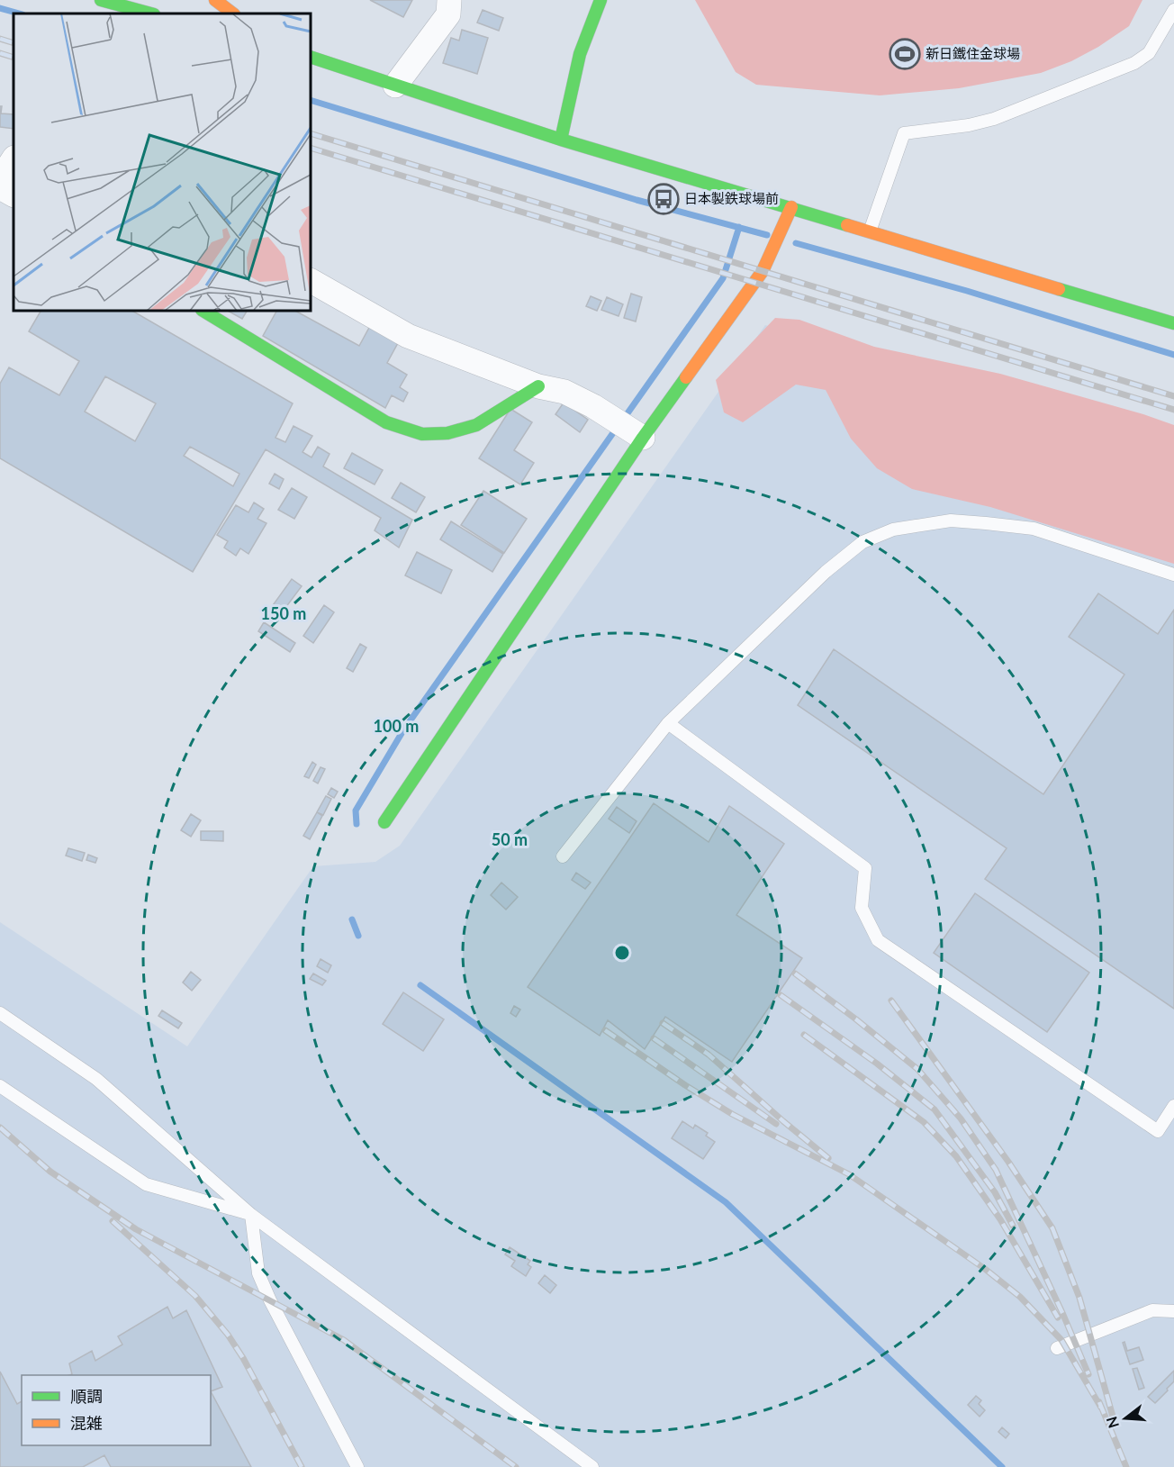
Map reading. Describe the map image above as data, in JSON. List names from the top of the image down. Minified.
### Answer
{"places":{"sports":["新日鐵住金球場"],"bus stop":["日本製鉄球場前"]},"legend":["順調","混雑"],"north":"left","rings":["150 m","100 m","50 m"]}
